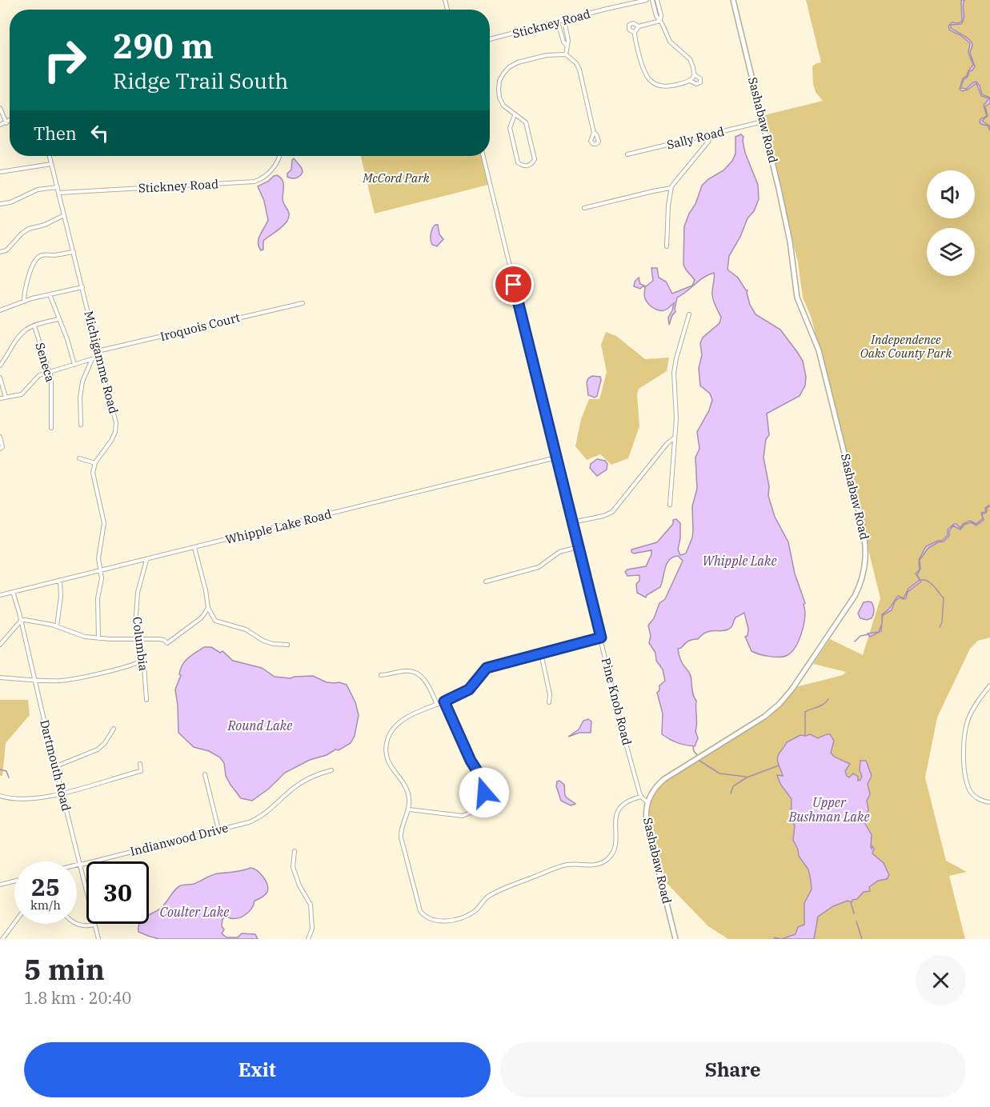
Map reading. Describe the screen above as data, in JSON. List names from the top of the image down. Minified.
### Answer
{"streets":{"main road":["Sashabaw Road"],"street":["Stickney Road","Sally Road","Iroquois Court","Seneca","Michigamme Road","Whipple Lake Road","Columbia","Pine Knob Road","Dartmouth Road","Indianwood Drive"]},"crossings":[["Stickney Road","Michigamme Road"],["Sashabaw Road","Sally Road"],["Iroquois Court","Michigamme Road"],["Whipple Lake Road","Columbia"],["Whipple Lake Road","Pine Knob Road"],["Whipple Lake Road","Dartmouth Road"],["Dartmouth Road","Indianwood Drive"]],"water":["Whipple Lake","Round Lake","Upper Bushman Lake","Coulter Lake"],"parks":["McCord Park","Independence Oaks County Park"],"page":{"turn":["290 m","Ridge Trail South"],"then":"Then","speed":"25 km/h","limit":"30","heading":["5 min","1.8 km · 20:40"],"buttons":["Exit","Share"]}}
